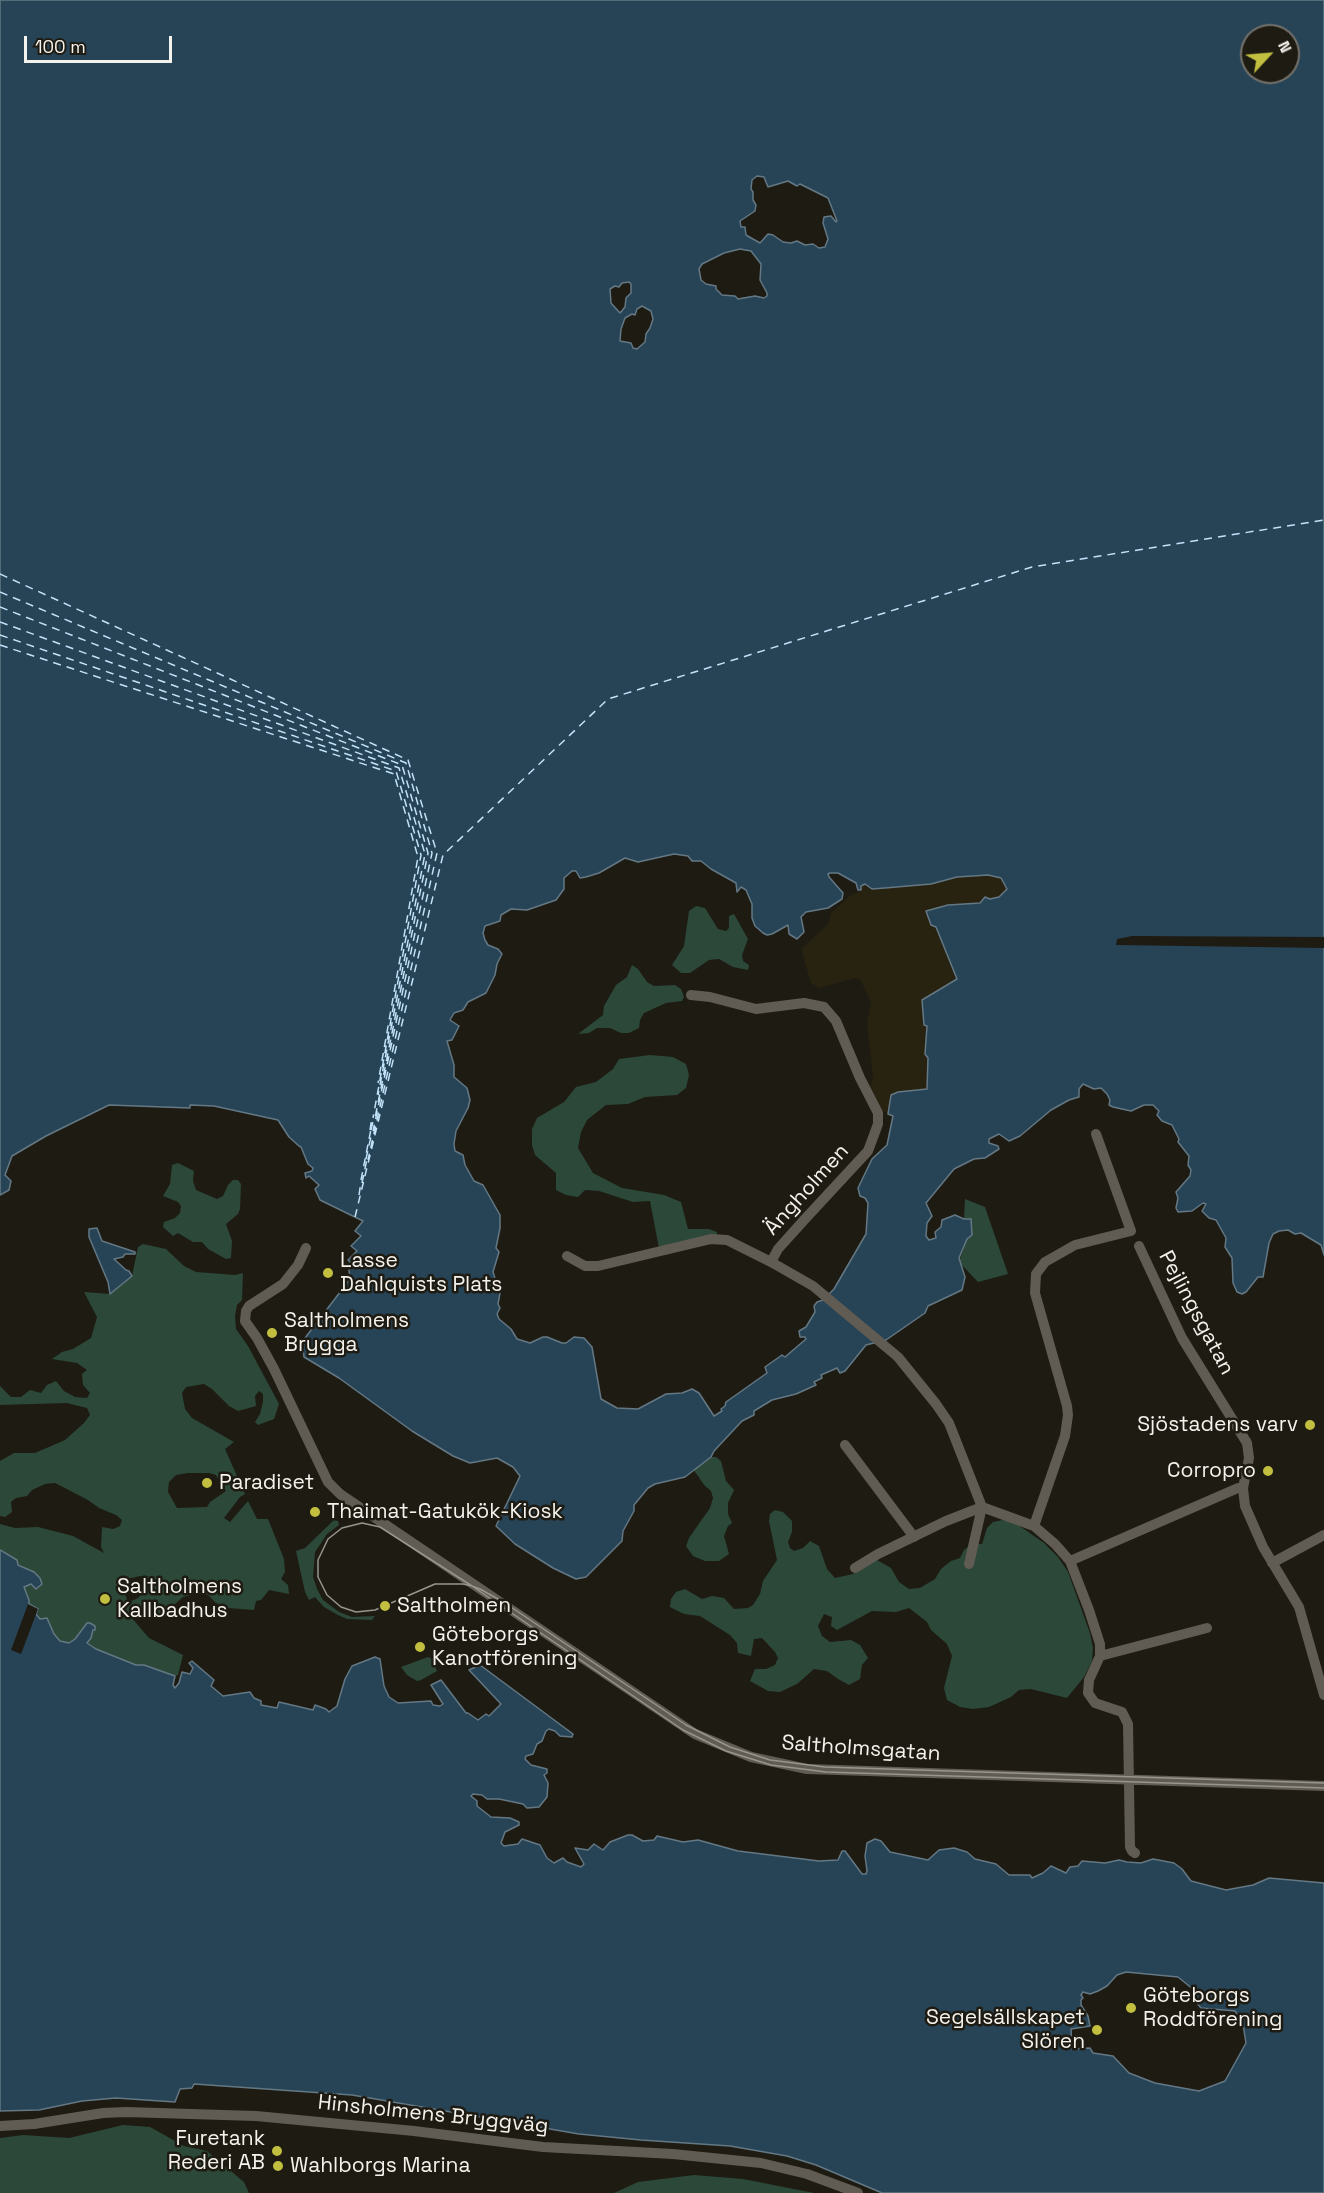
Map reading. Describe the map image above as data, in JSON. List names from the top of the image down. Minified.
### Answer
{"streets":{"street":["Ängholmen","Pejlingsgatan","Saltholmsgatan","Hinsholmens Bryggväg"]},"places":["Lasse Dahlquists Plats","Saltholmens Brygga","Sjöstadens varv","Corropro","Paradiset","Thaimat-Gatukök-Kiosk","Saltholmens Kallbadhus","Saltholmen","Göteborgs Kanotförening","Göteborgs Roddförening","Segelsällskapet Slören","Furetank Rederi AB","Wahlborgs Marina"],"scale_bar":"100 m","north":"top right"}
